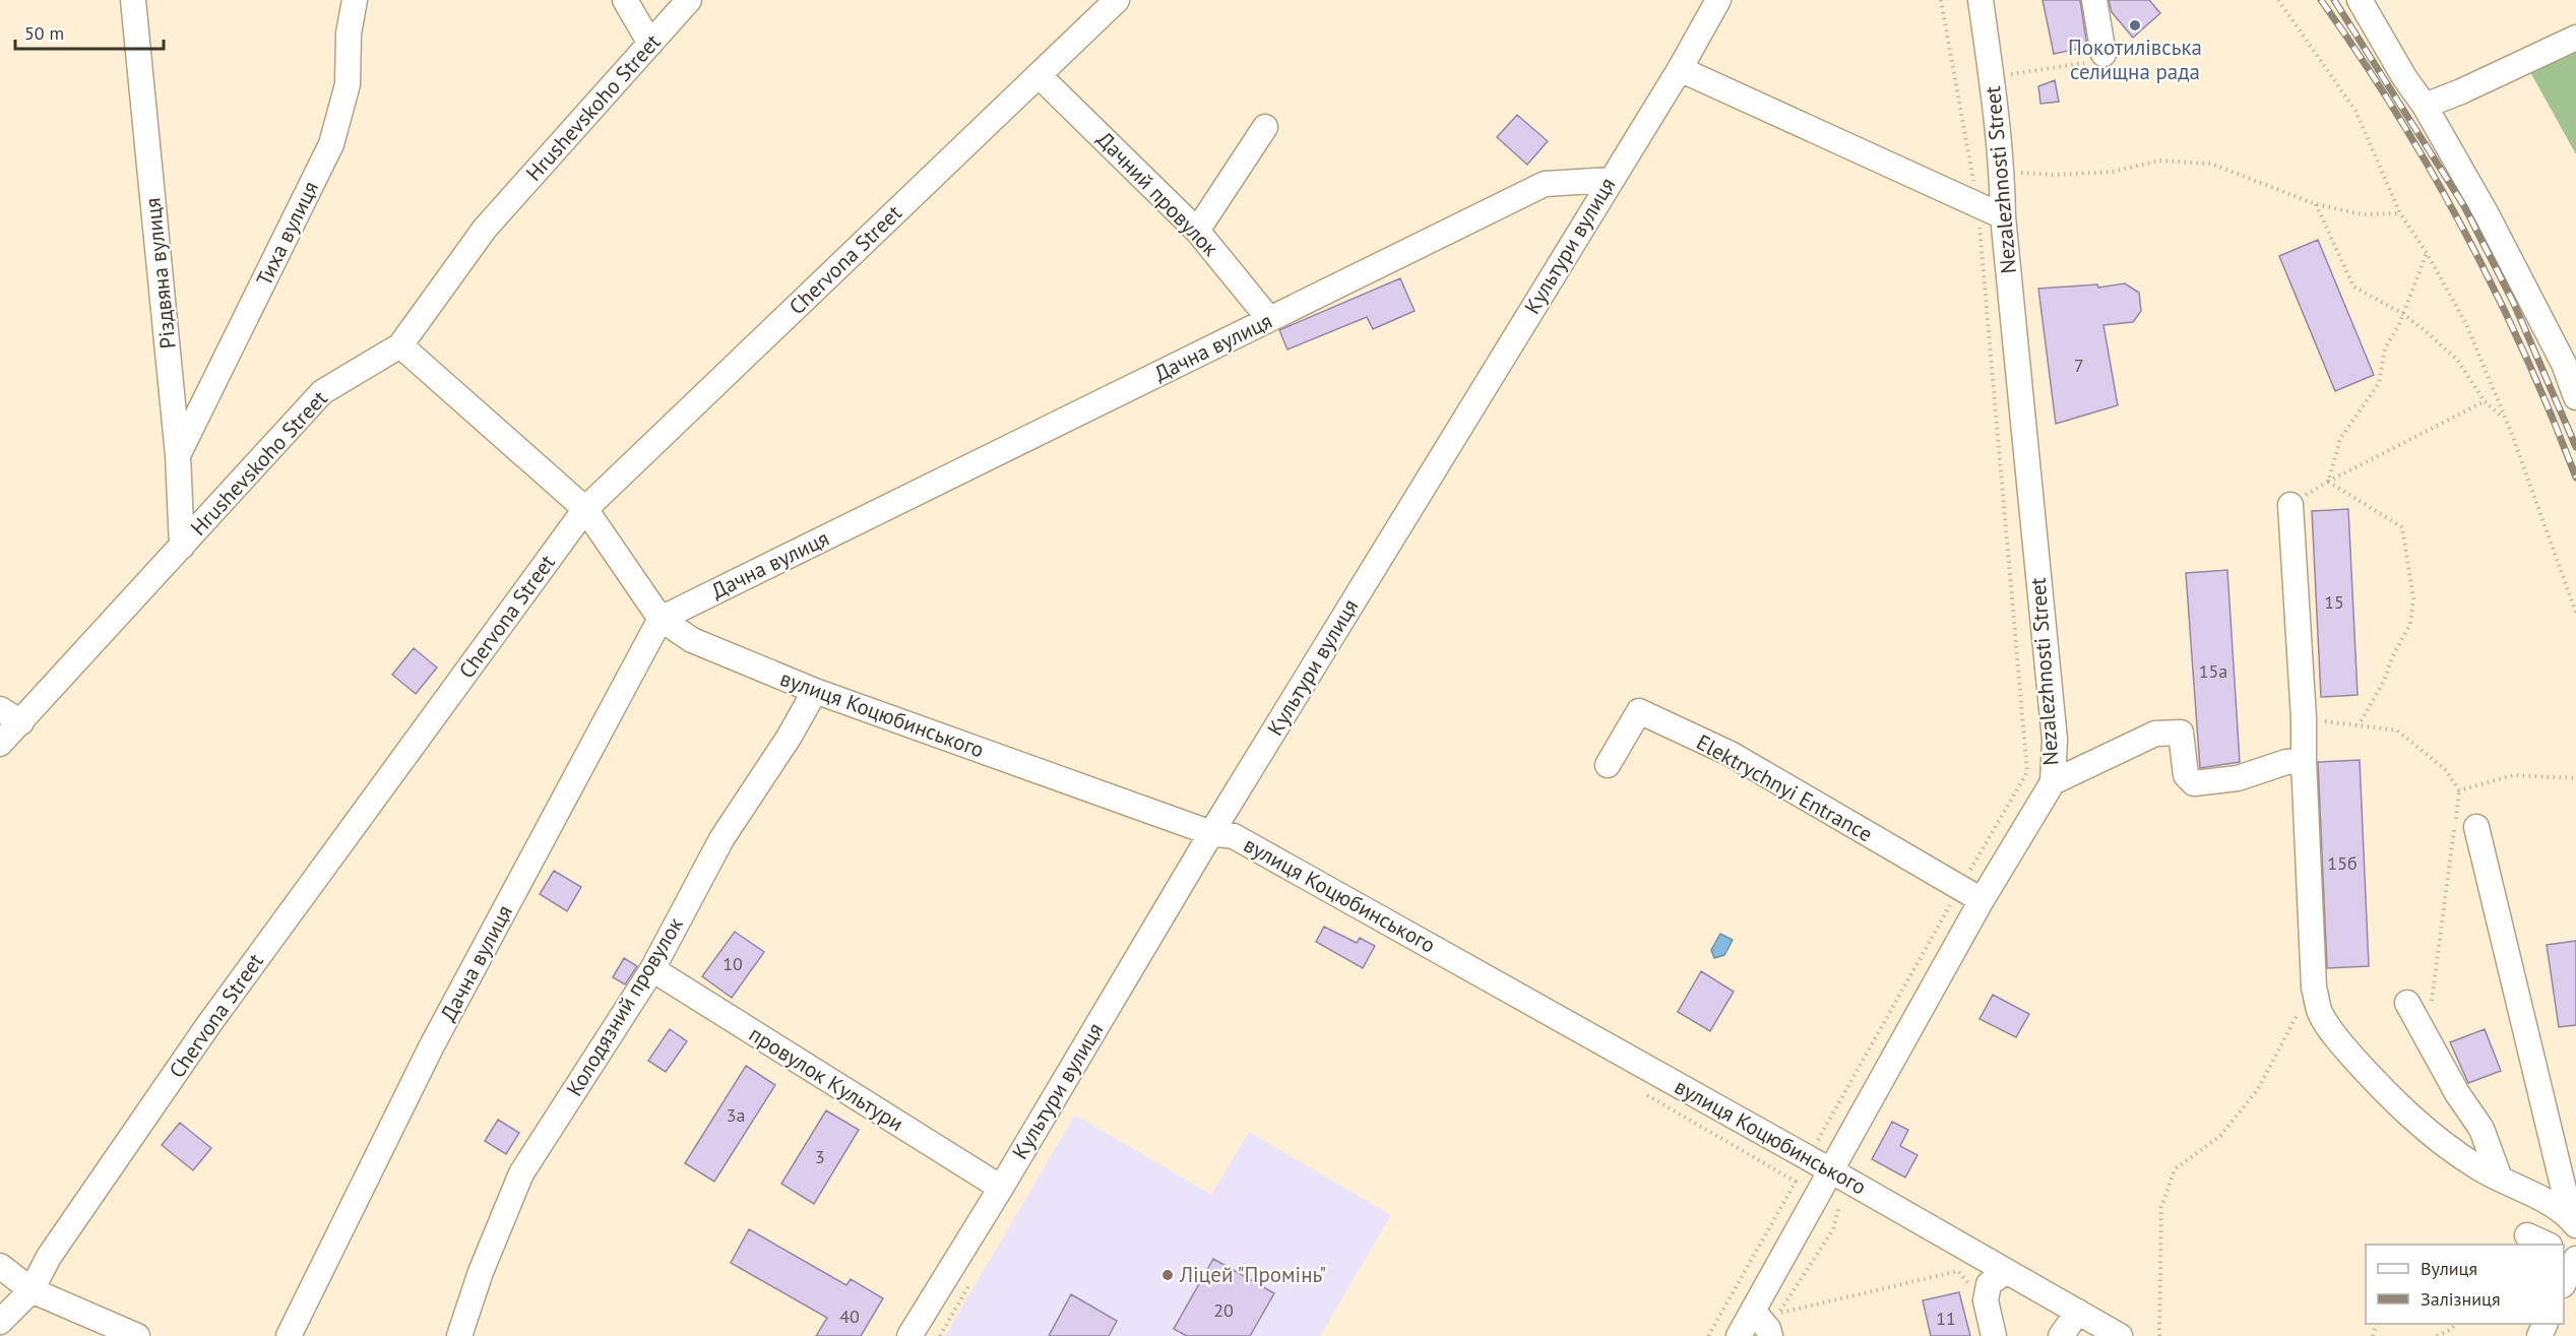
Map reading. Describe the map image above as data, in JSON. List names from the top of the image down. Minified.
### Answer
{"streets":{"street":["Hrushevskoho Street","Nezalezhnosti Street","Дачний провулок","Тиха вулиця","Культури вулиця","Chervona Street","Різдвяна вулиця","Дачна вулиця","вулиця Коцюбинського","Elektrychnyi Entrance","Колодязний провулок","провулок Культури"]},"crossings":[["Hrushevskoho Street","Різдвяна вулиця"],["Hrushevskoho Street","вулиця Коцюбинського"],["Nezalezhnosti Street","вулиця Коцюбинського"],["Nezalezhnosti Street","Elektrychnyi Entrance"],["Дачний провулок","Chervona Street"],["Дачний провулок","Дачна вулиця"],["Тиха вулиця","Різдвяна вулиця"],["Культури вулиця","Дачна вулиця"],["Культури вулиця","вулиця Коцюбинського"],["Культури вулиця","провулок Культури"],["Chervona Street","вулиця Коцюбинського"],["Дачна вулиця","вулиця Коцюбинського"],["вулиця Коцюбинського","Колодязний провулок"],["Колодязний провулок","провулок Культури"]],"places":["Покотилівська селищна рада","Ліцей \"Промінь\""],"house_numbers":["7","15","15а","15б","10","3а","3","20","40","11"],"legend":["Вулиця","Залізниця"],"scale_bar":"50 m"}
